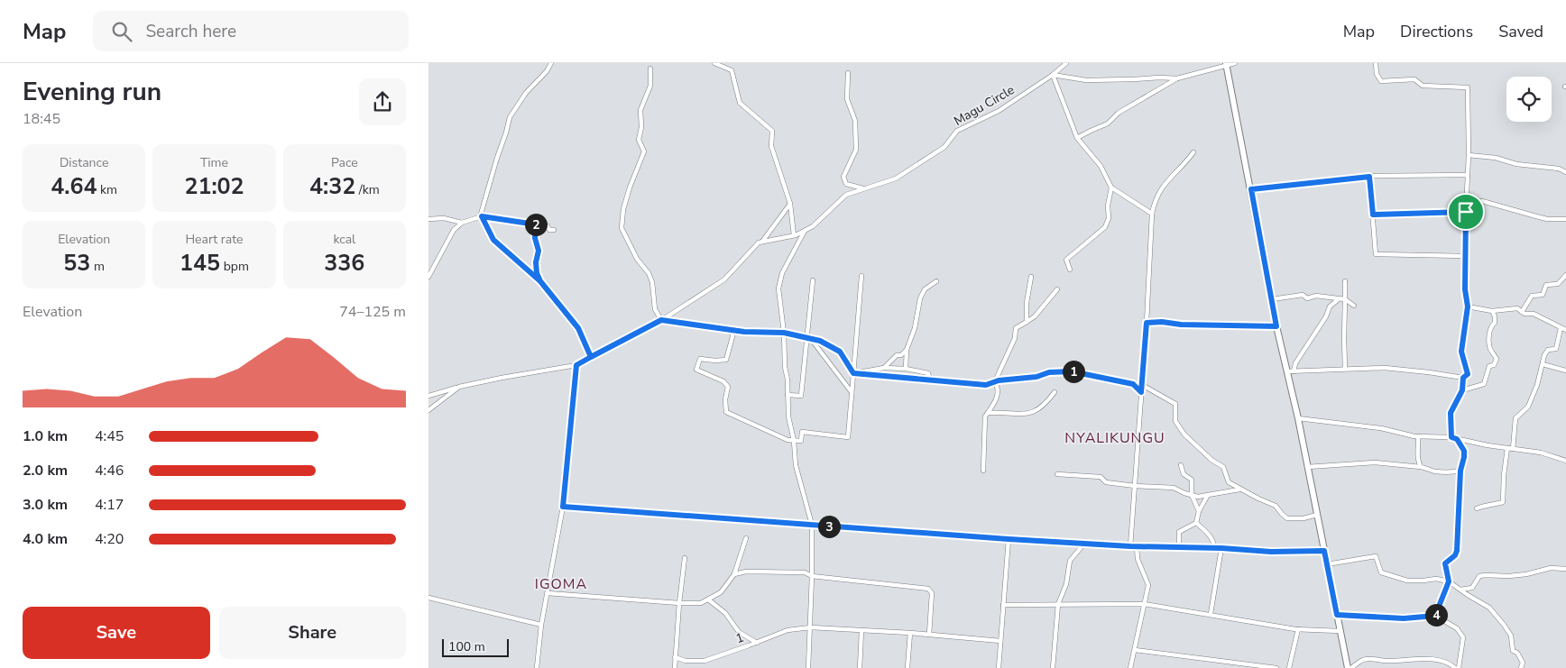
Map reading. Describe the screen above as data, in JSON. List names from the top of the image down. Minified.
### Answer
{"streets":{"street":["Magu Circle","1"]},"districts":["NYALIKUNGU","IGOMA"],"scale_bar":"100 m","page":{"header":"Map","search":"Search here","nav":["Map","Directions","Saved"],"heading":["Evening run","18:45"],"stats":[["Distance","4.64 km"],["Time","21:02"],["Pace","4:32 /km"],["Elevation","53 m"],["Heart rate","145 bpm"],["kcal","336"]],"pins":["2","1","3","4"],"chart":["Elevation","74–125 m"],"list":[{"name":"1.0 km","note":"4:45"},{"name":"2.0 km","note":"4:46"},{"name":"3.0 km","note":"4:17"},{"name":"4.0 km","note":"4:20"}],"buttons":["Save","Share"],"scale":"100 m"}}
